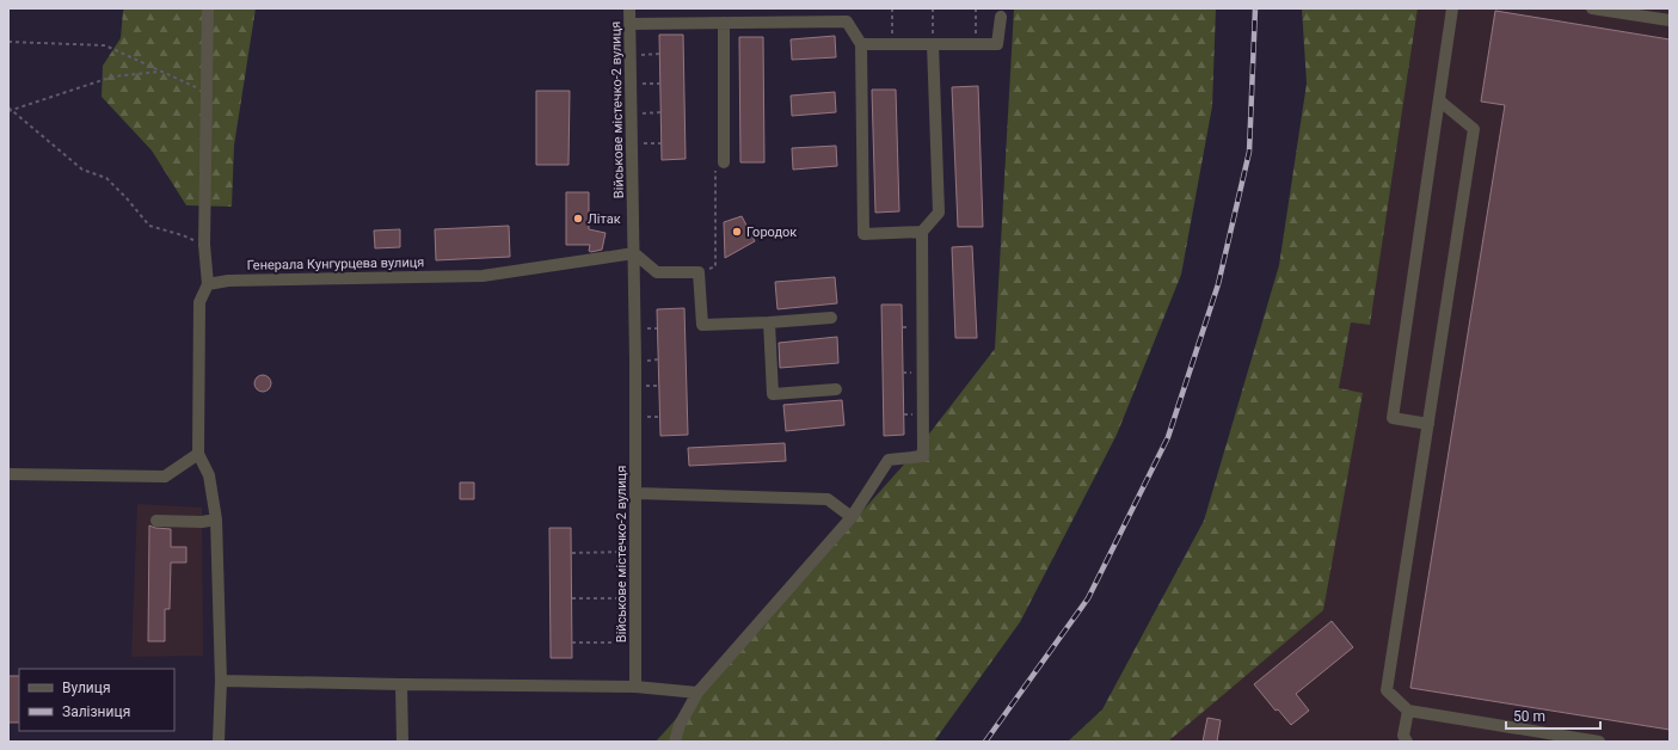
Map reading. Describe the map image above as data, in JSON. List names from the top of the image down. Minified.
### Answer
{"streets":{"street":["Військове містечко-2 вулиця","Генерала Кунгурцева вулиця"]},"crossings":[["Військове містечко-2 вулиця","Генерала Кунгурцева вулиця"]],"places":["Літак","Городок"],"legend":["Вулиця","Залізниця"],"scale_bar":"50 m"}
